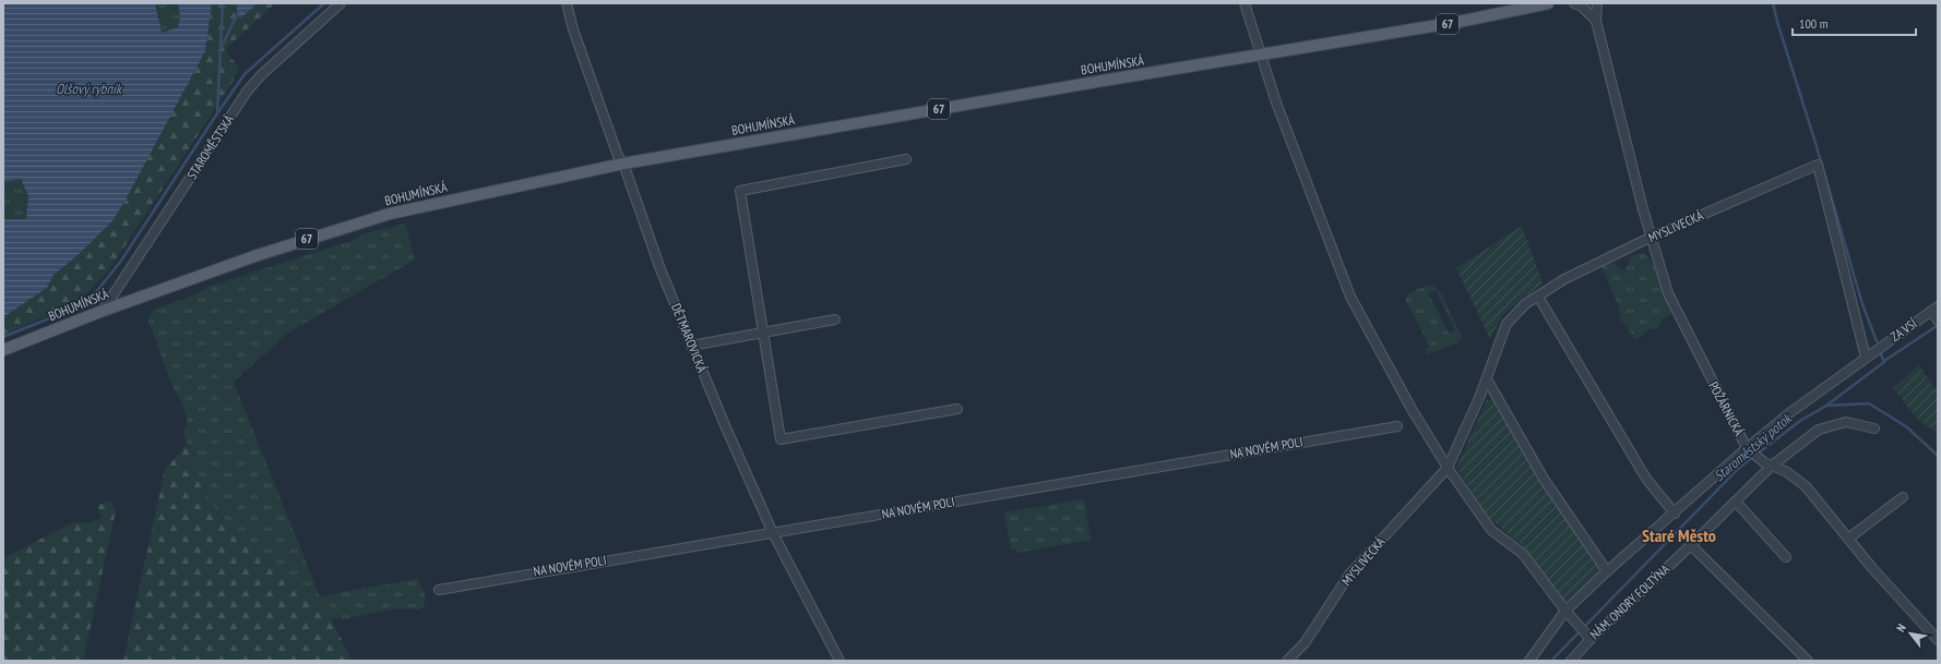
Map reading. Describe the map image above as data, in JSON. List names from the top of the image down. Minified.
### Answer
{"streets":{"main road":["67","BOHUMÍNSKÁ"],"street":["STAROMĚSTSKÁ","MYSLIVECKÁ","ZA VSÍ","DĚTMAROVICKÁ","POŽÁRNICKÁ","NA NOVÉM POLI","NÁM. ONDRY FOLTÝNA"]},"crossings":[["BOHUMÍNSKÁ","STAROMĚSTSKÁ"],["BOHUMÍNSKÁ","DĚTMAROVICKÁ"],["MYSLIVECKÁ","ZA VSÍ"],["MYSLIVECKÁ","POŽÁRNICKÁ"],["DĚTMAROVICKÁ","NA NOVÉM POLI"],["POŽÁRNICKÁ","NÁM. ONDRY FOLTÝNA"]],"districts":["Staré Město"],"water":["Olšový rybník","Staroměstský potok"],"scale_bar":"100 m","north":"top left"}
